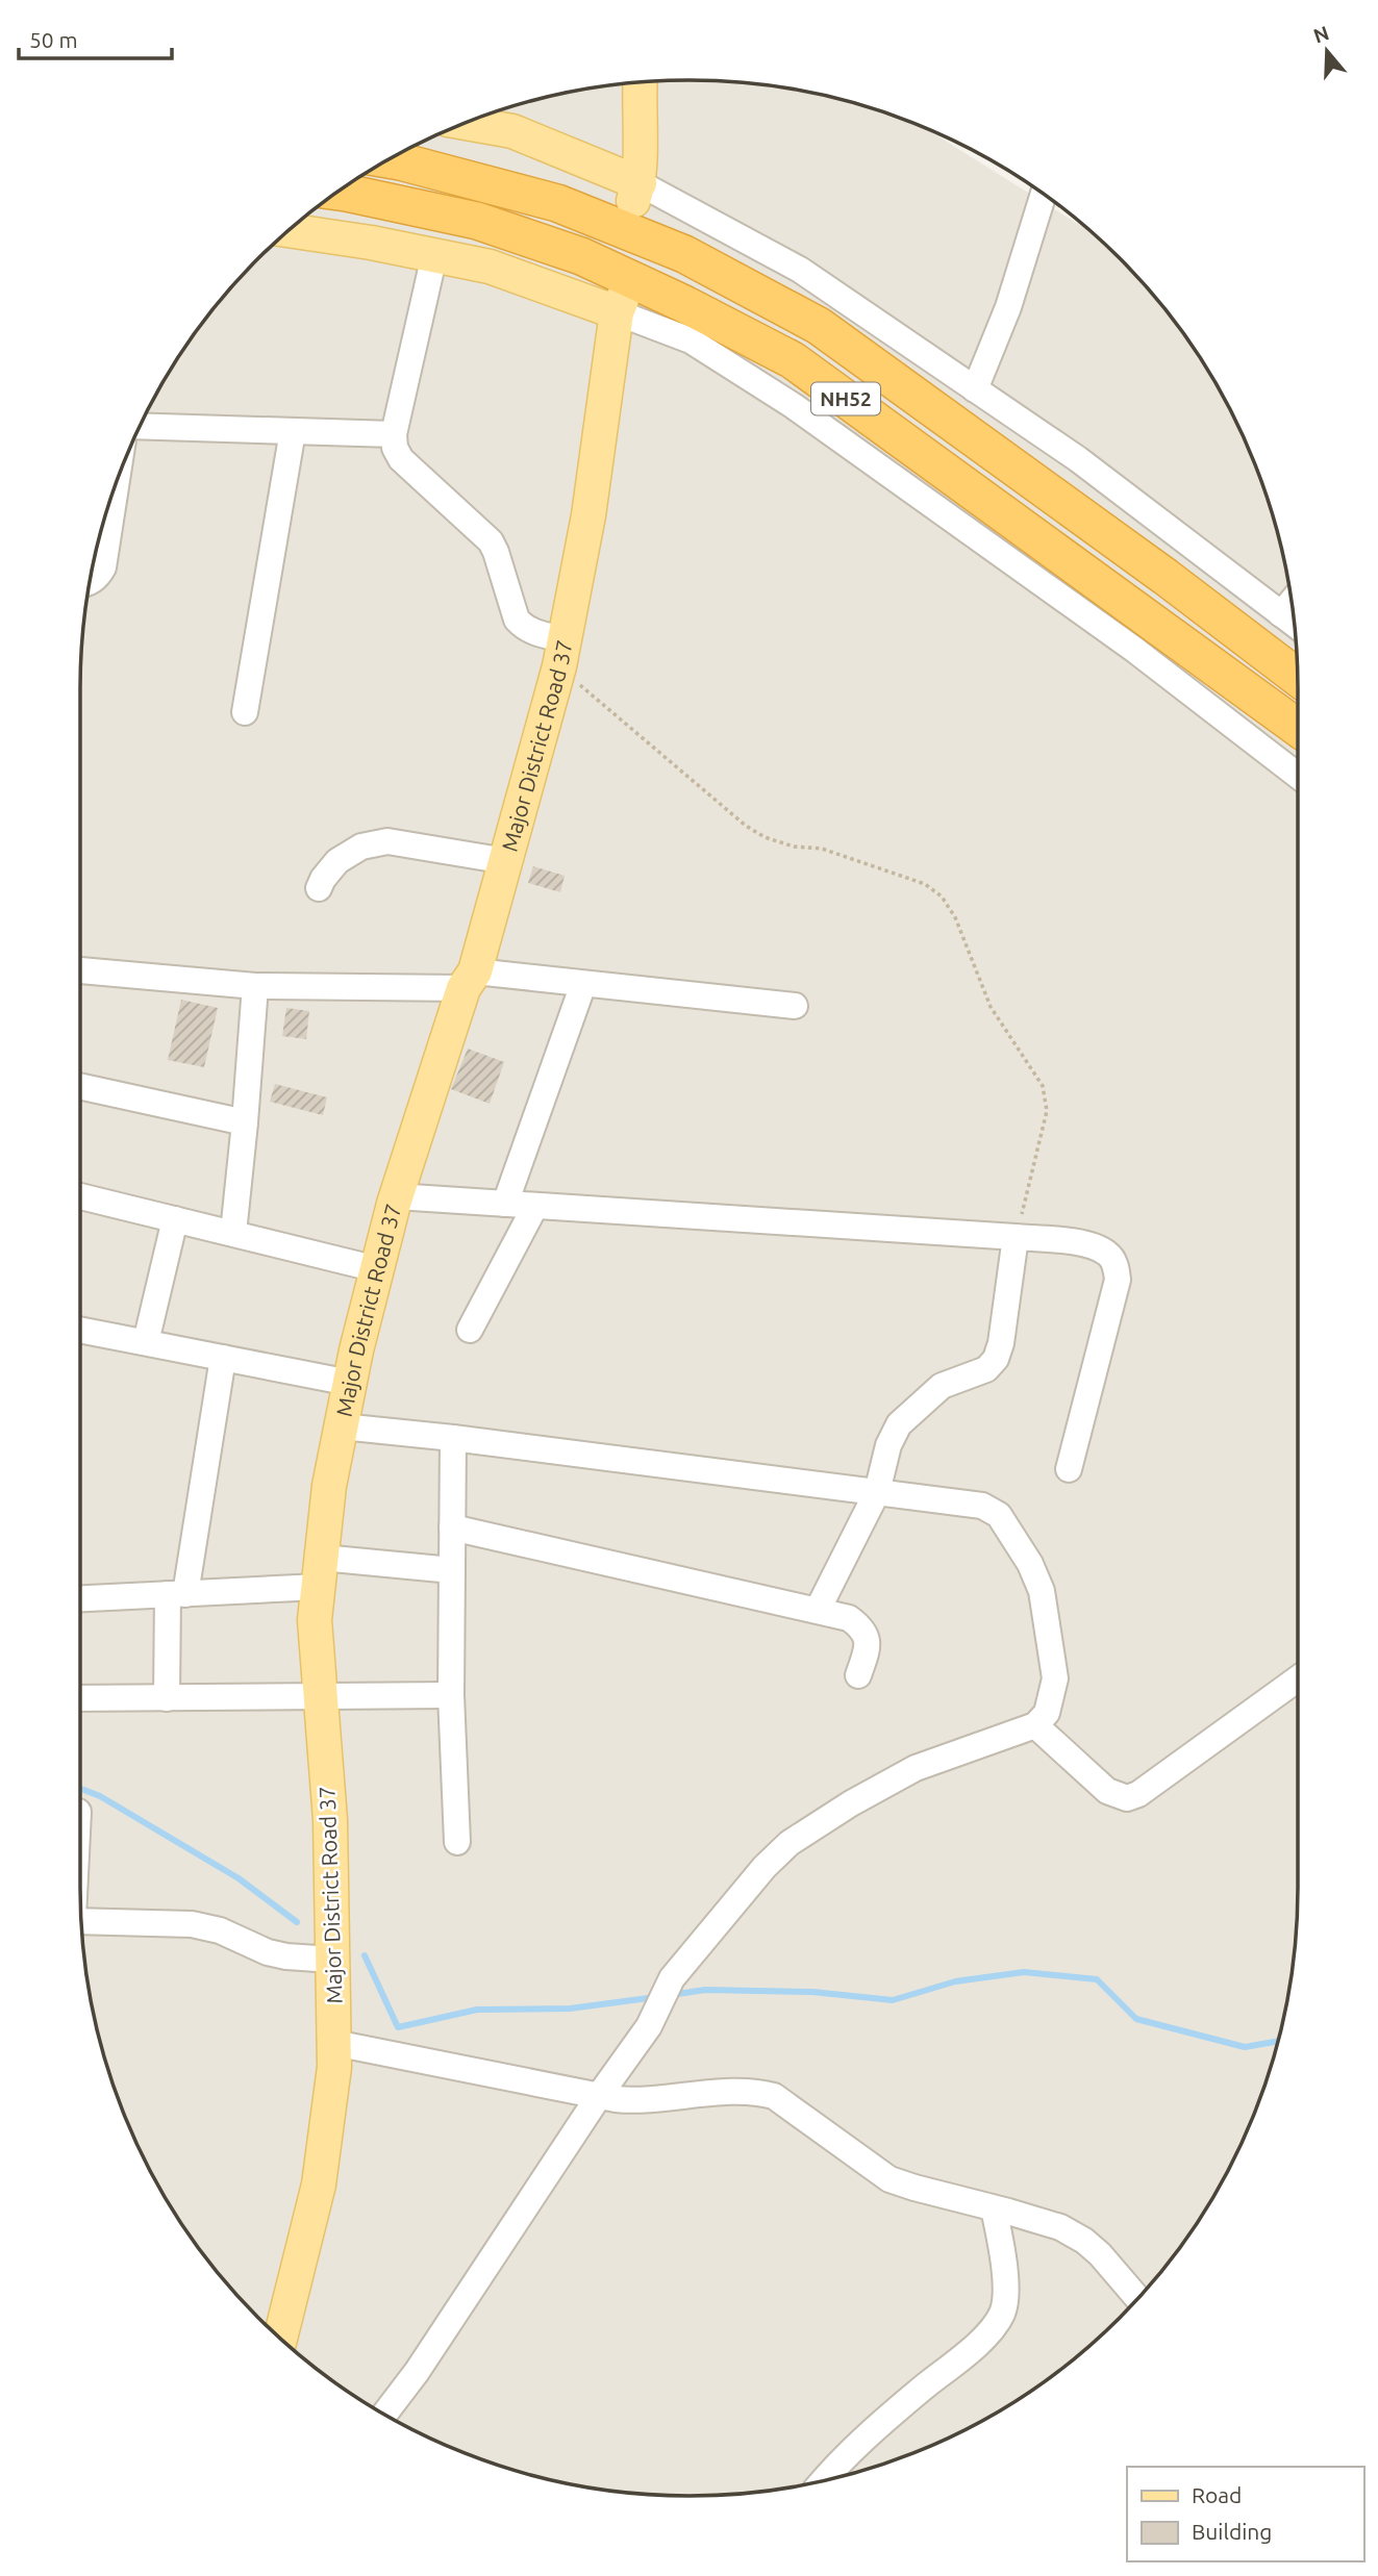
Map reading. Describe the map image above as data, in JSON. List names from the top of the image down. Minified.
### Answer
{"streets":{"highway":["NH52"],"main road":["Major District Road 37"]},"legend":["Road","Building"],"scale_bar":"50 m","north":"top"}
